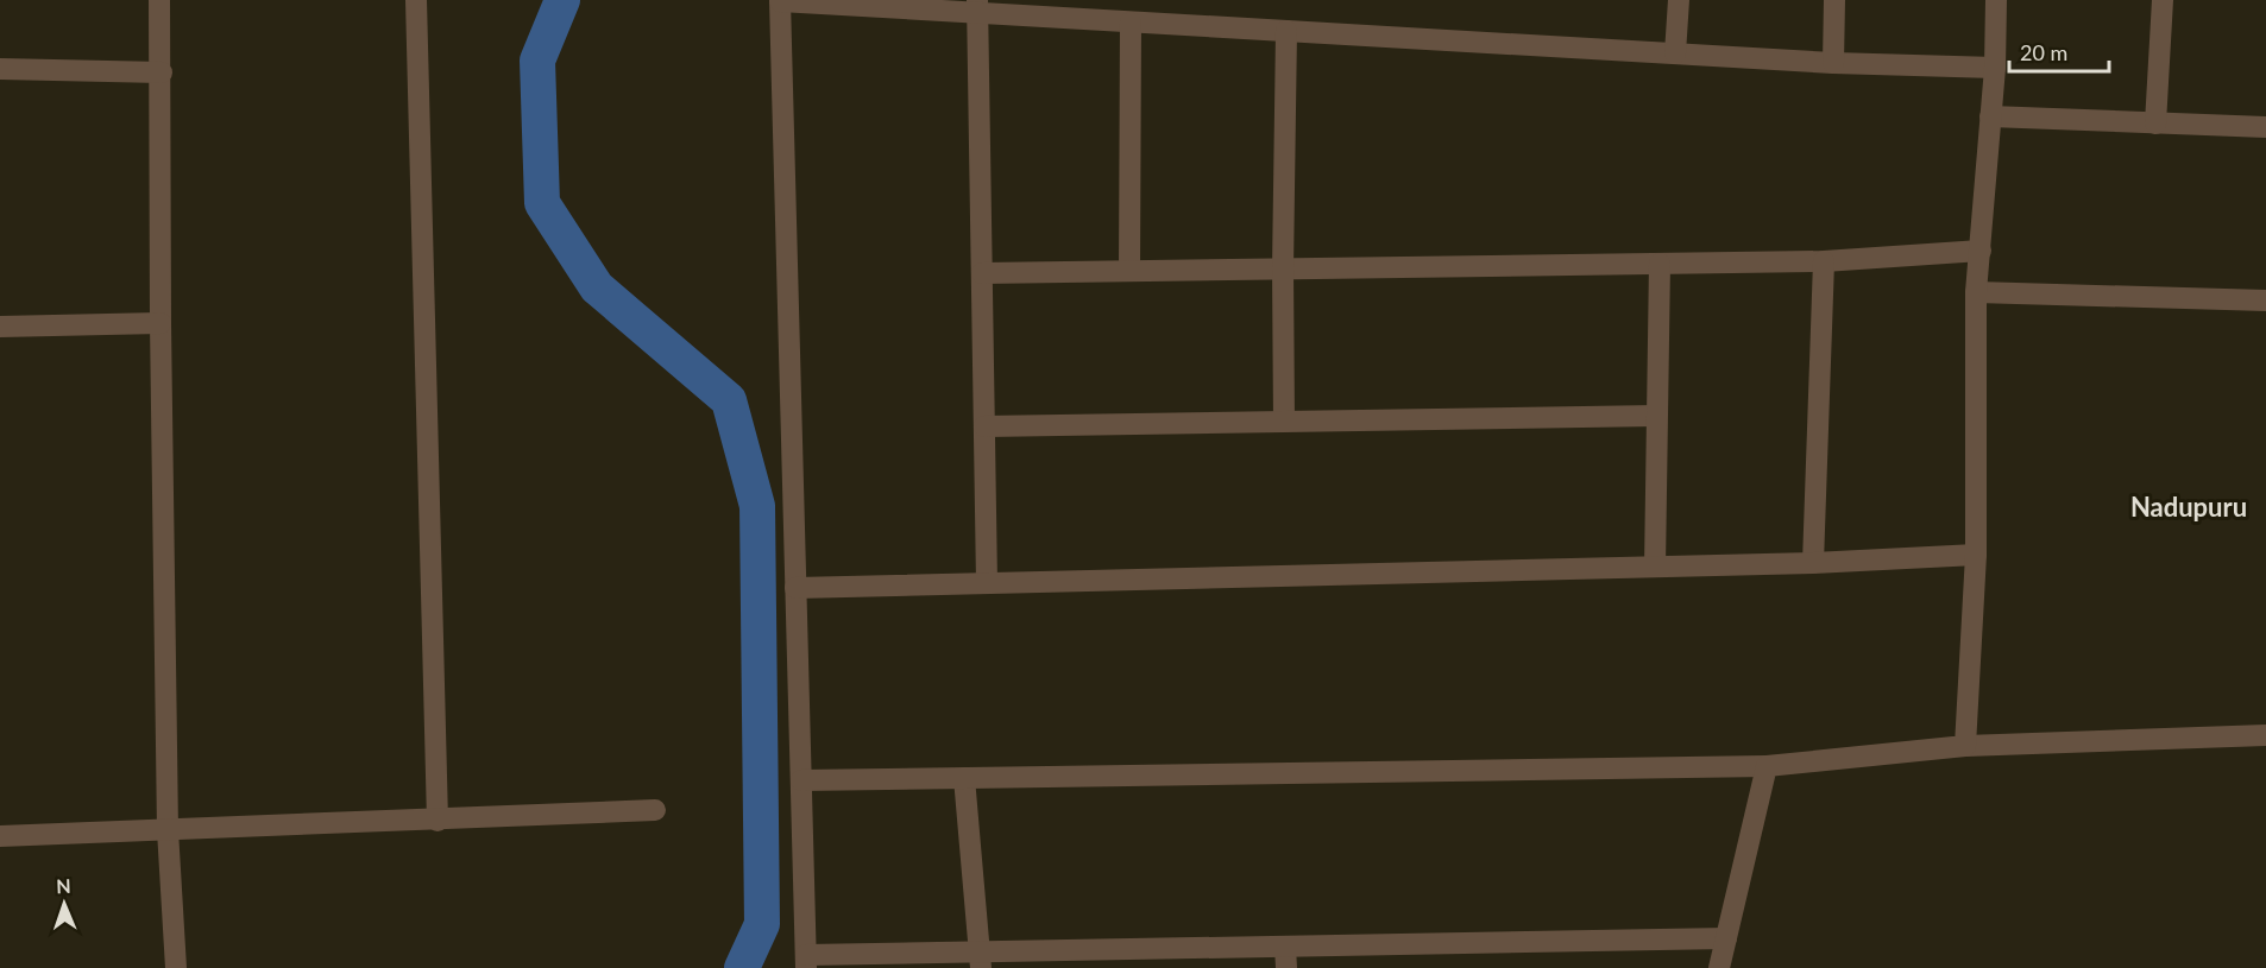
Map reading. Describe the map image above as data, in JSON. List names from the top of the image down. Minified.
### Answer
{"districts":["Nadupuru"],"scale_bar":"20 m","north":"top"}
